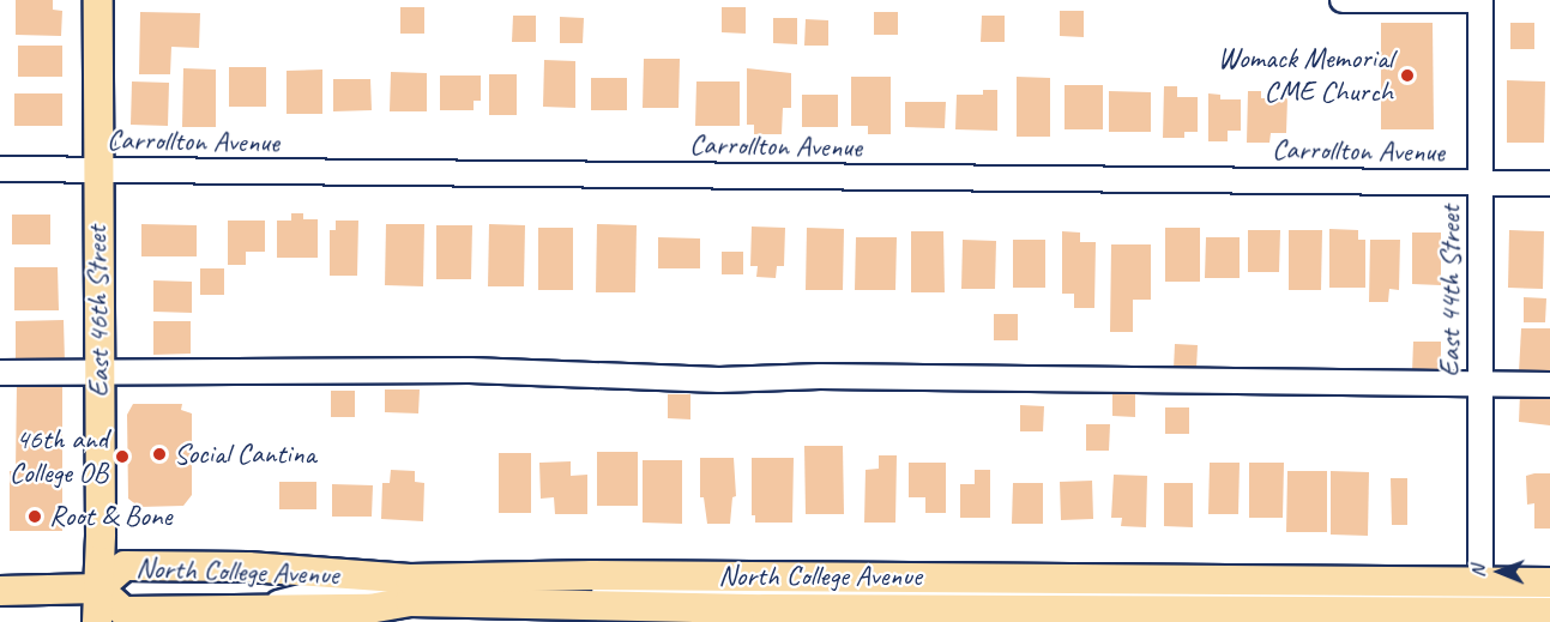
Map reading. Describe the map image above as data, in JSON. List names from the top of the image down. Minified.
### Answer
{"streets":{"main road":["East 46th Street","North College Avenue"],"street":["Carrollton Avenue","East 44th Street"]},"crossings":[["Carrollton Avenue","East 44th Street"],["Carrollton Avenue","East 46th Street"],["East 44th Street","North College Avenue"],["East 46th Street","North College Avenue"]],"places":["Womack Memorial CME Church","Social Cantina","46th and College OB","Root & Bone"],"north":"left"}
